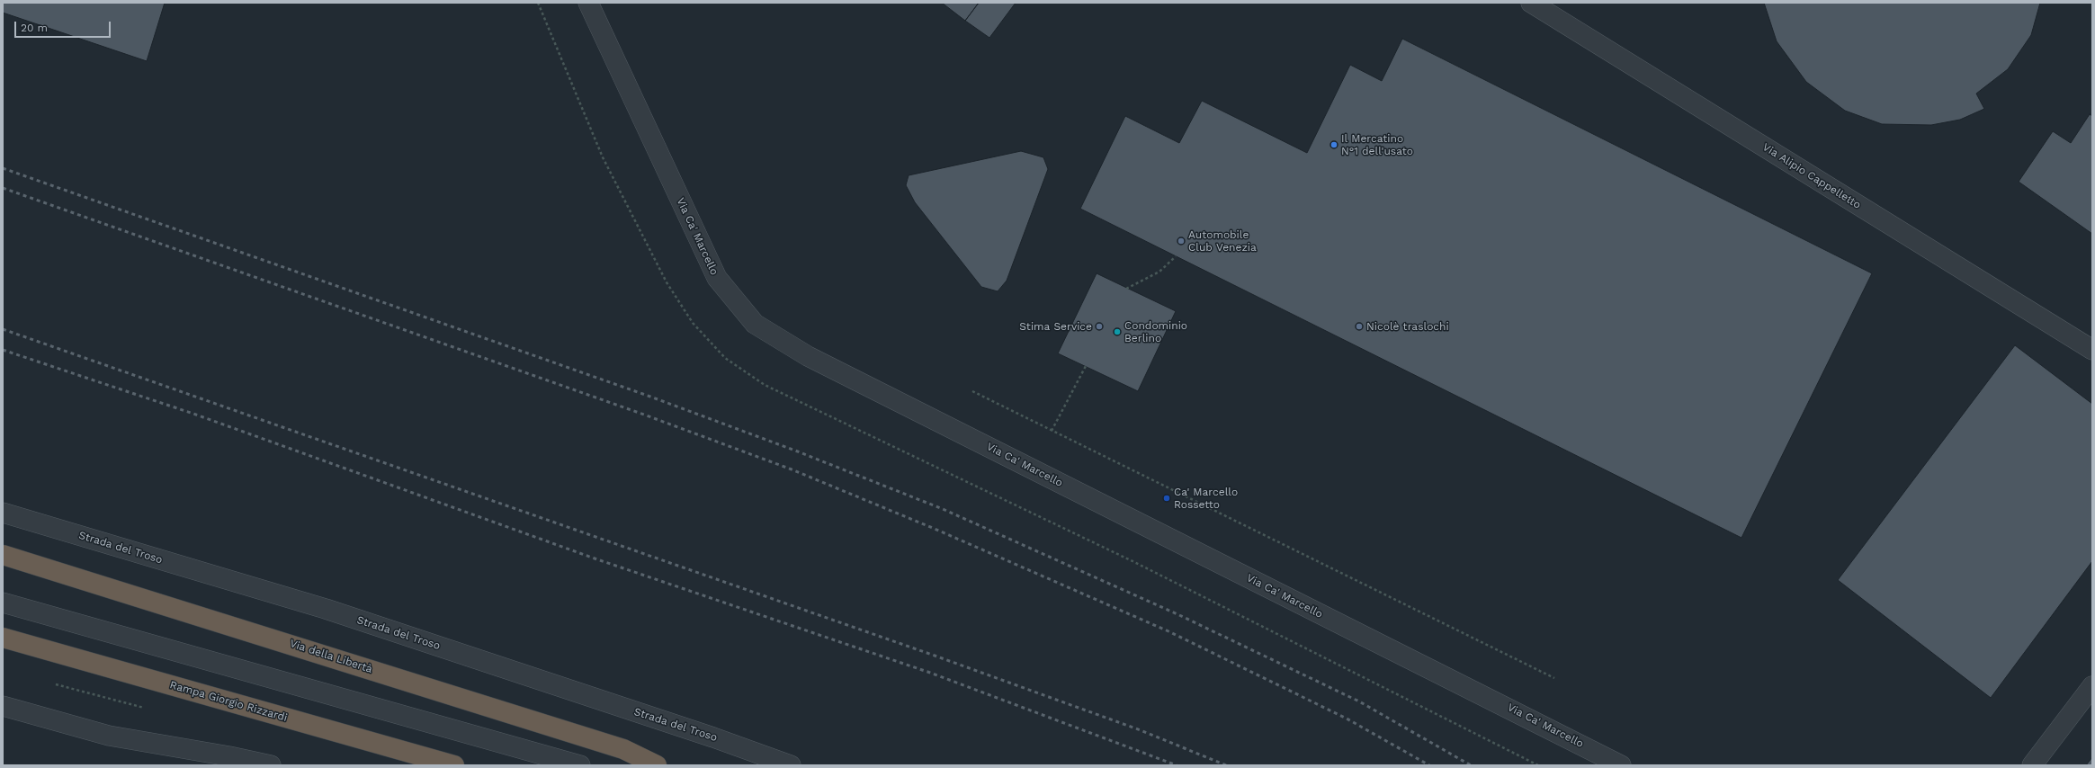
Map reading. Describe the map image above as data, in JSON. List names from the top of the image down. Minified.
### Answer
{"streets":{"highway":["Via della Libertà","Rampa Giorgio Rizzardi"],"street":["Via Alipio Cappelletto","Via Ca' Marcello","Strada del Troso"]},"places":["Il Mercatino N°1 dell'usato","Automobile Club Venezia","Stima Service","Nicolè traslochi","Condominio Berlino","Ca' Marcello Rossetto"],"scale_bar":"20 m"}
